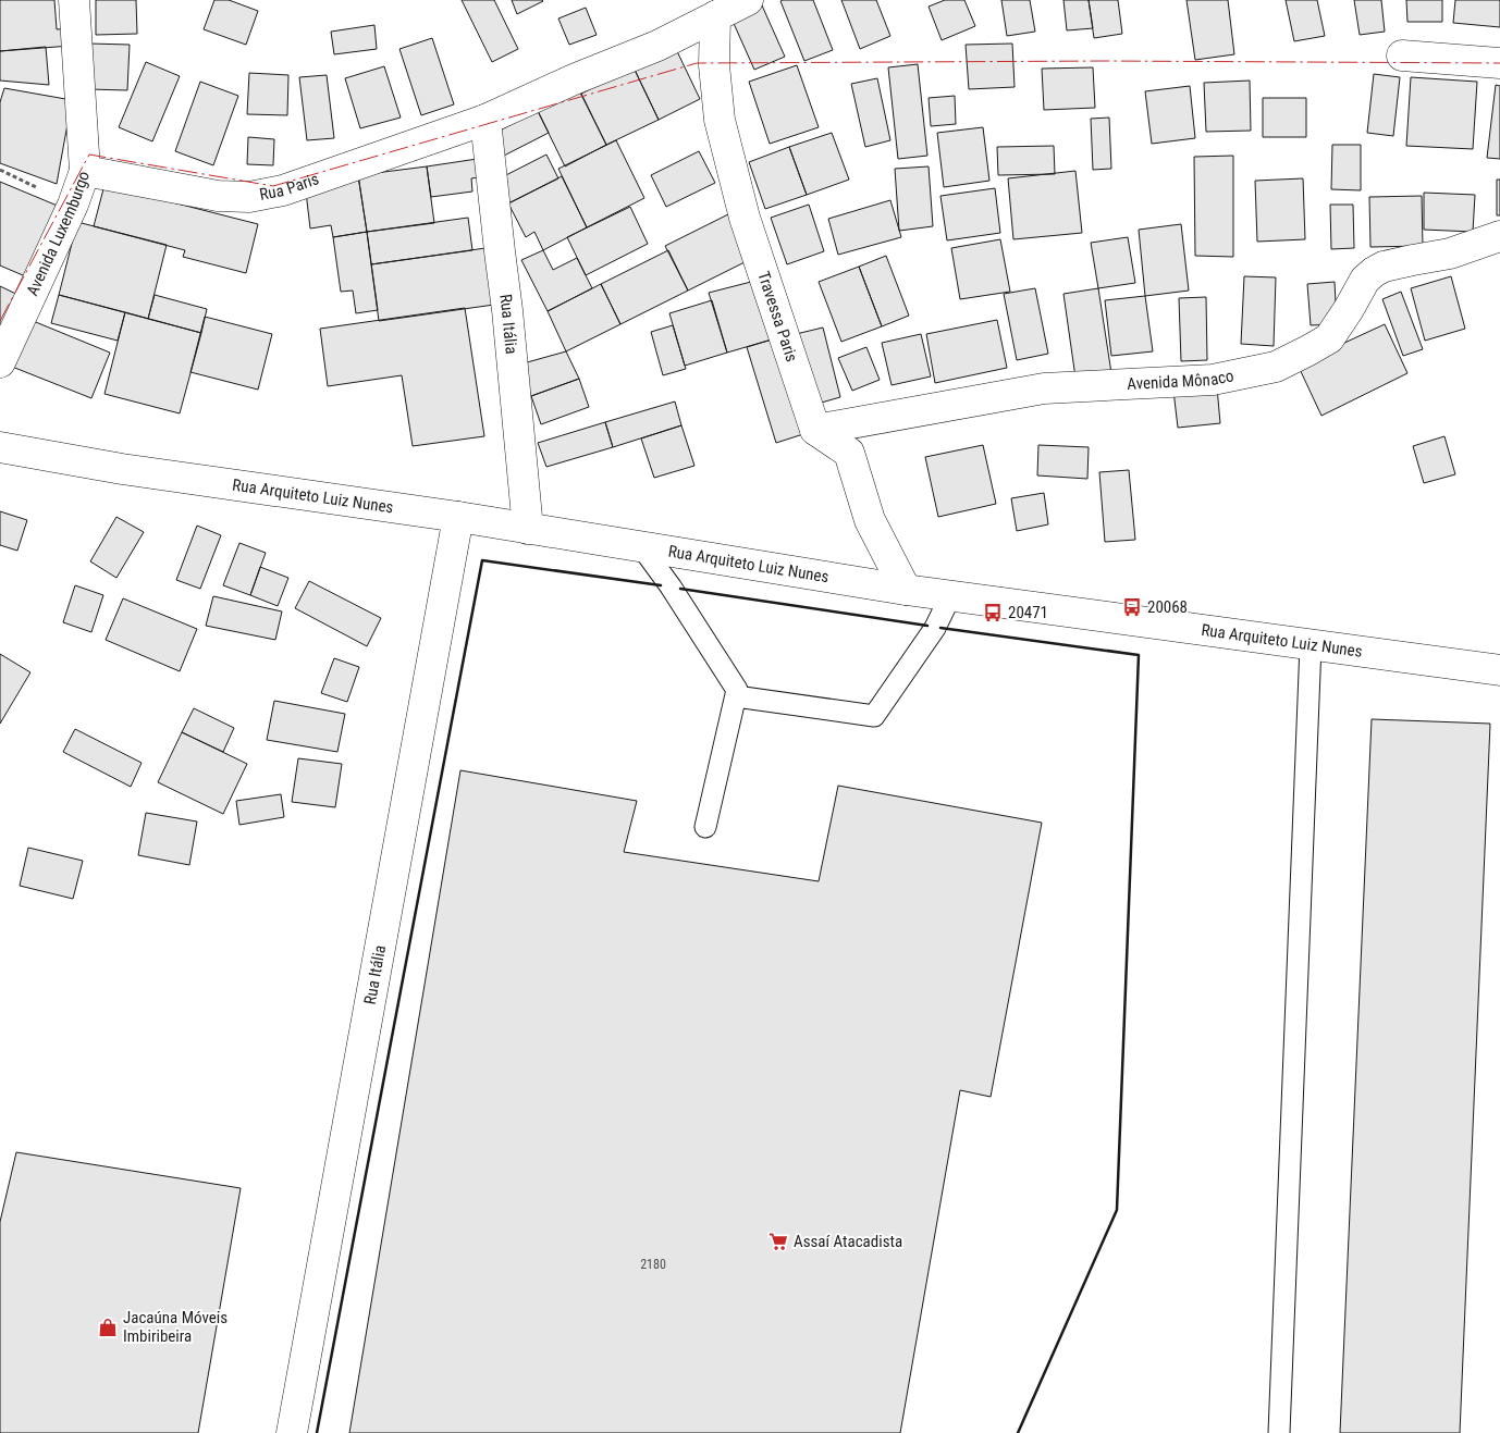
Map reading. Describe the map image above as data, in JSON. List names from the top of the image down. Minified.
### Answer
{"streets":{"street":["Rua Paris","Avenida Luxemburgo","Travessa Paris","Rua Itália","Avenida Mônaco","Rua Arquiteto Luiz Nunes"]},"crossings":[["Rua Paris","Avenida Luxemburgo"],["Rua Paris","Travessa Paris"],["Rua Paris","Rua Itália"],["Travessa Paris","Avenida Mônaco"],["Rua Itália","Rua Arquiteto Luiz Nunes"]],"places":{"bus stop":["20068","20471"],"supermarket":["Assaí Atacadista"],"shop":["Jacaúna Móveis Imbiribeira"]},"house_numbers":["2180"]}
